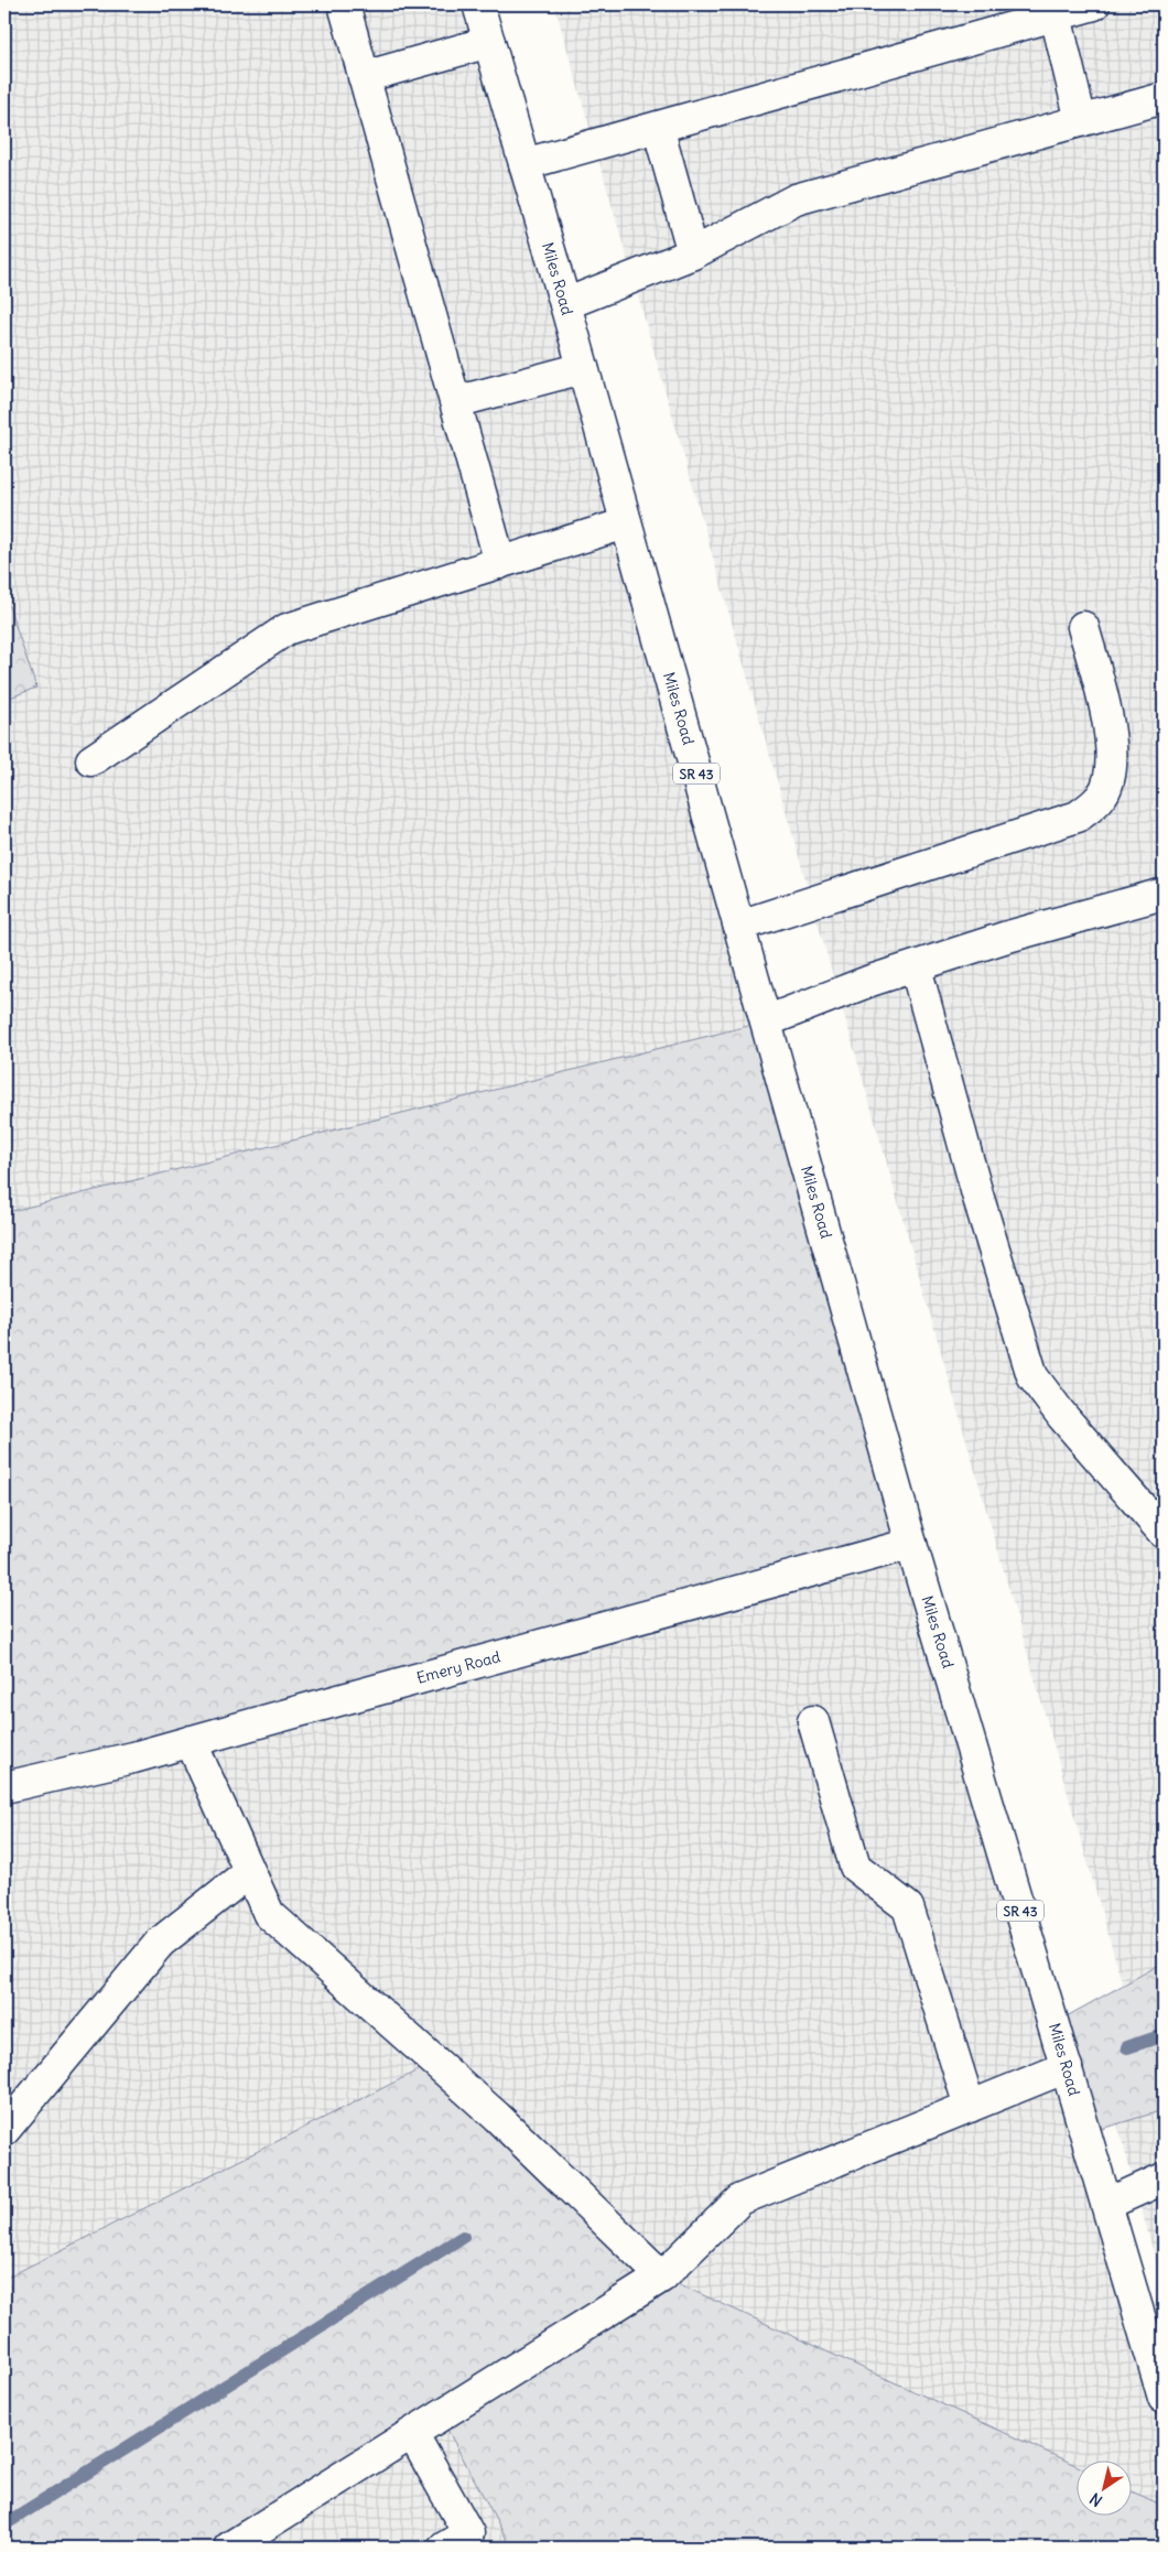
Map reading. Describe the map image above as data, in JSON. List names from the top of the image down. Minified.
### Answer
{"streets":{"main road":["Miles Road","SR 43","Emery Road"]},"crossings":[["Miles Road","Emery Road"]],"north":"bottom left"}
